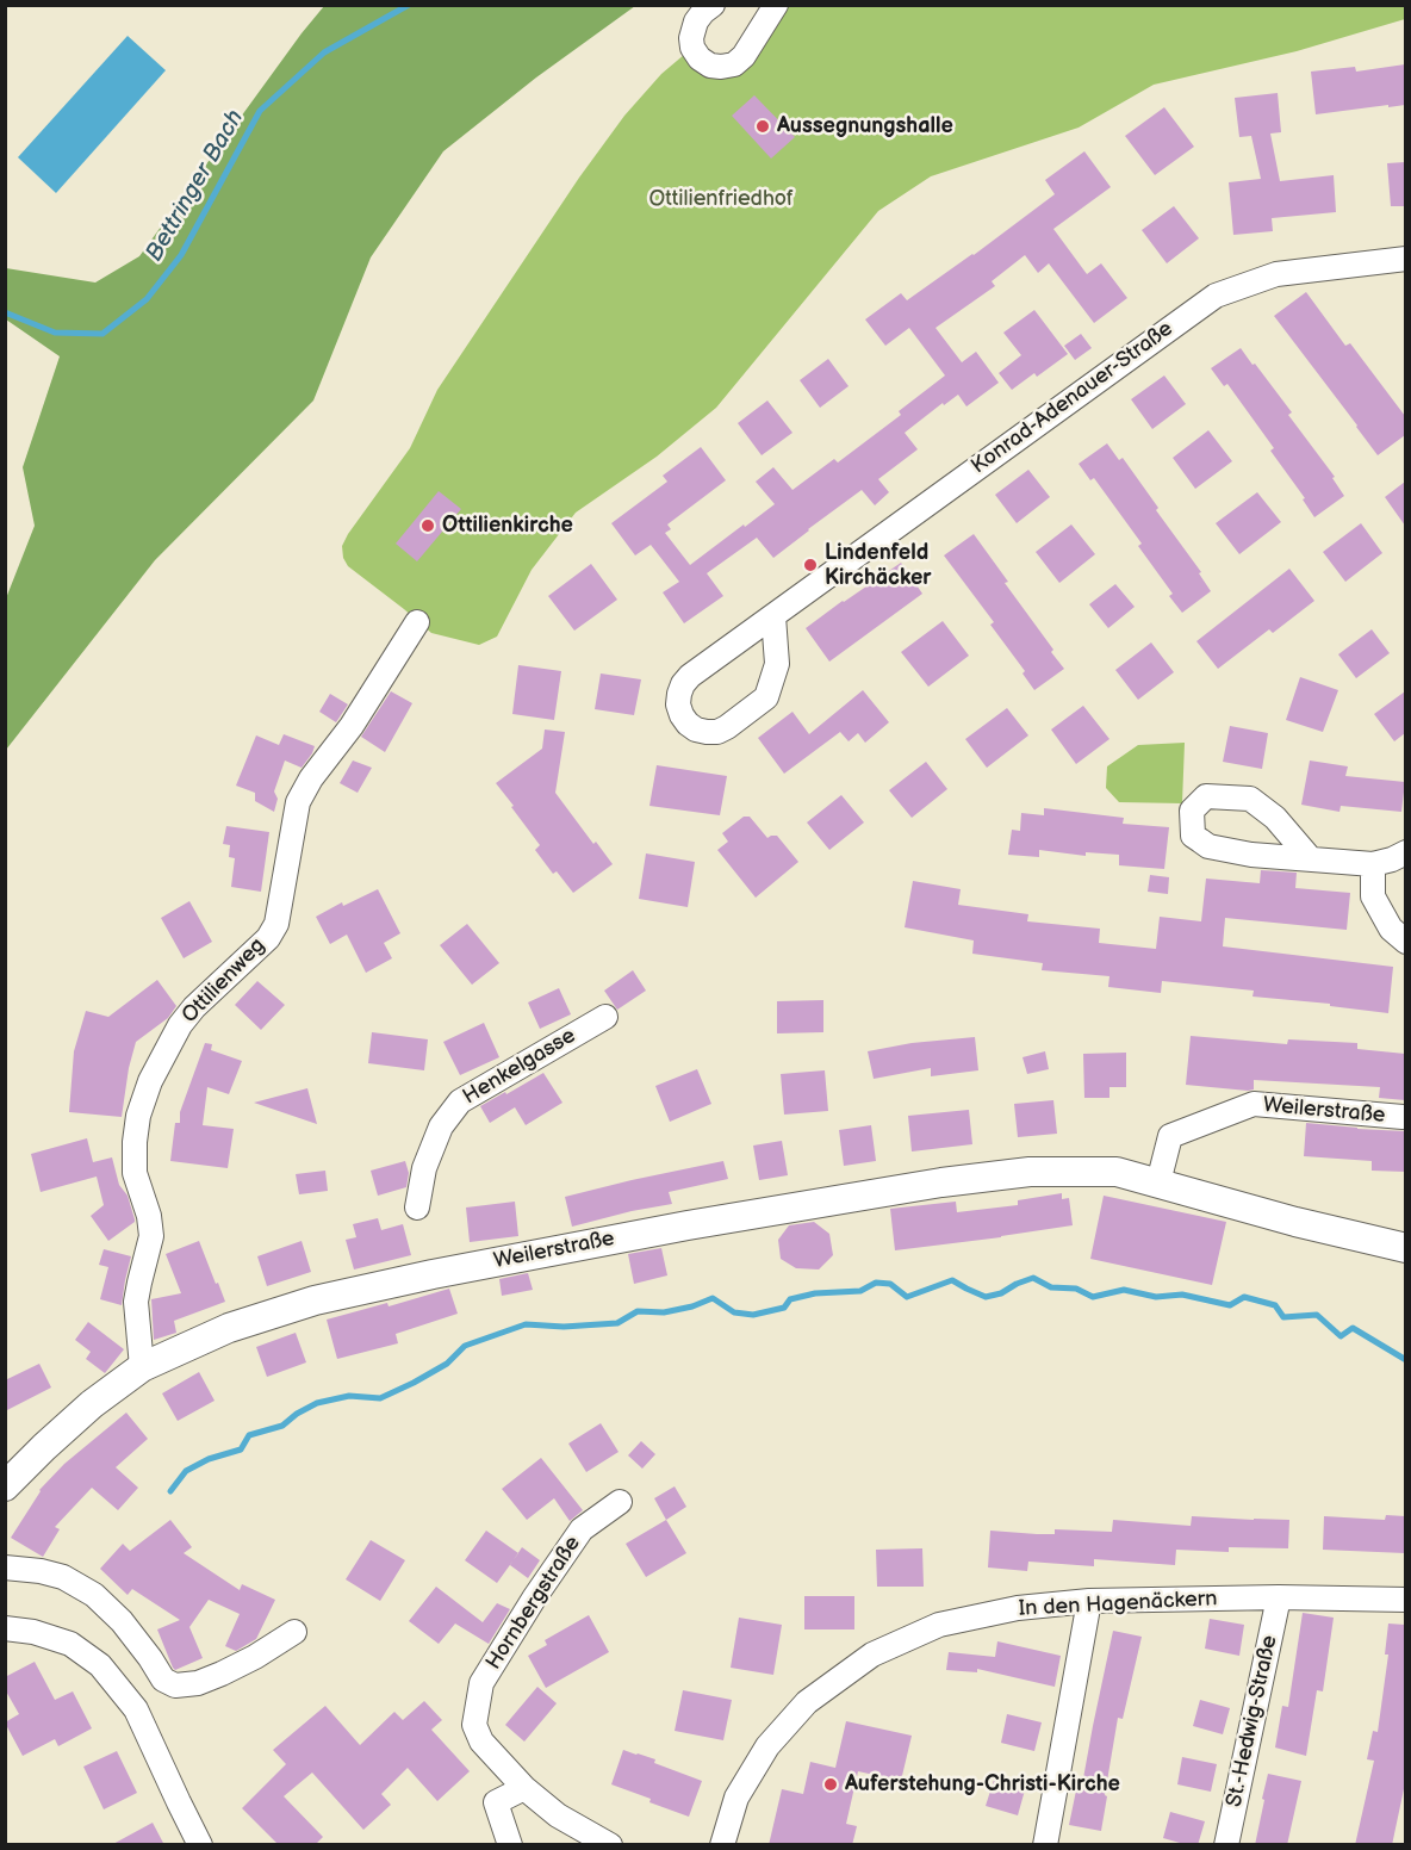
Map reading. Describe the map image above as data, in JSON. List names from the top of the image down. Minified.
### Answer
{"streets":{"main road":["Weilerstraße"],"street":["Konrad-Adenauer-Straße","Ottilienweg","Henkelgasse","Hornbergstraße","In den Hagenäckern","St.-Hedwig-Straße"]},"crossings":[["Ottilienweg","Weilerstraße"],["In den Hagenäckern","St.-Hedwig-Straße"]],"water":["Bettringer Bach"],"parks":["Ottilienfriedhof"],"places":["Aussegnungshalle","Ottilienkirche","Lindenfeld Kirchäcker","Auferstehung-Christi-Kirche"]}
